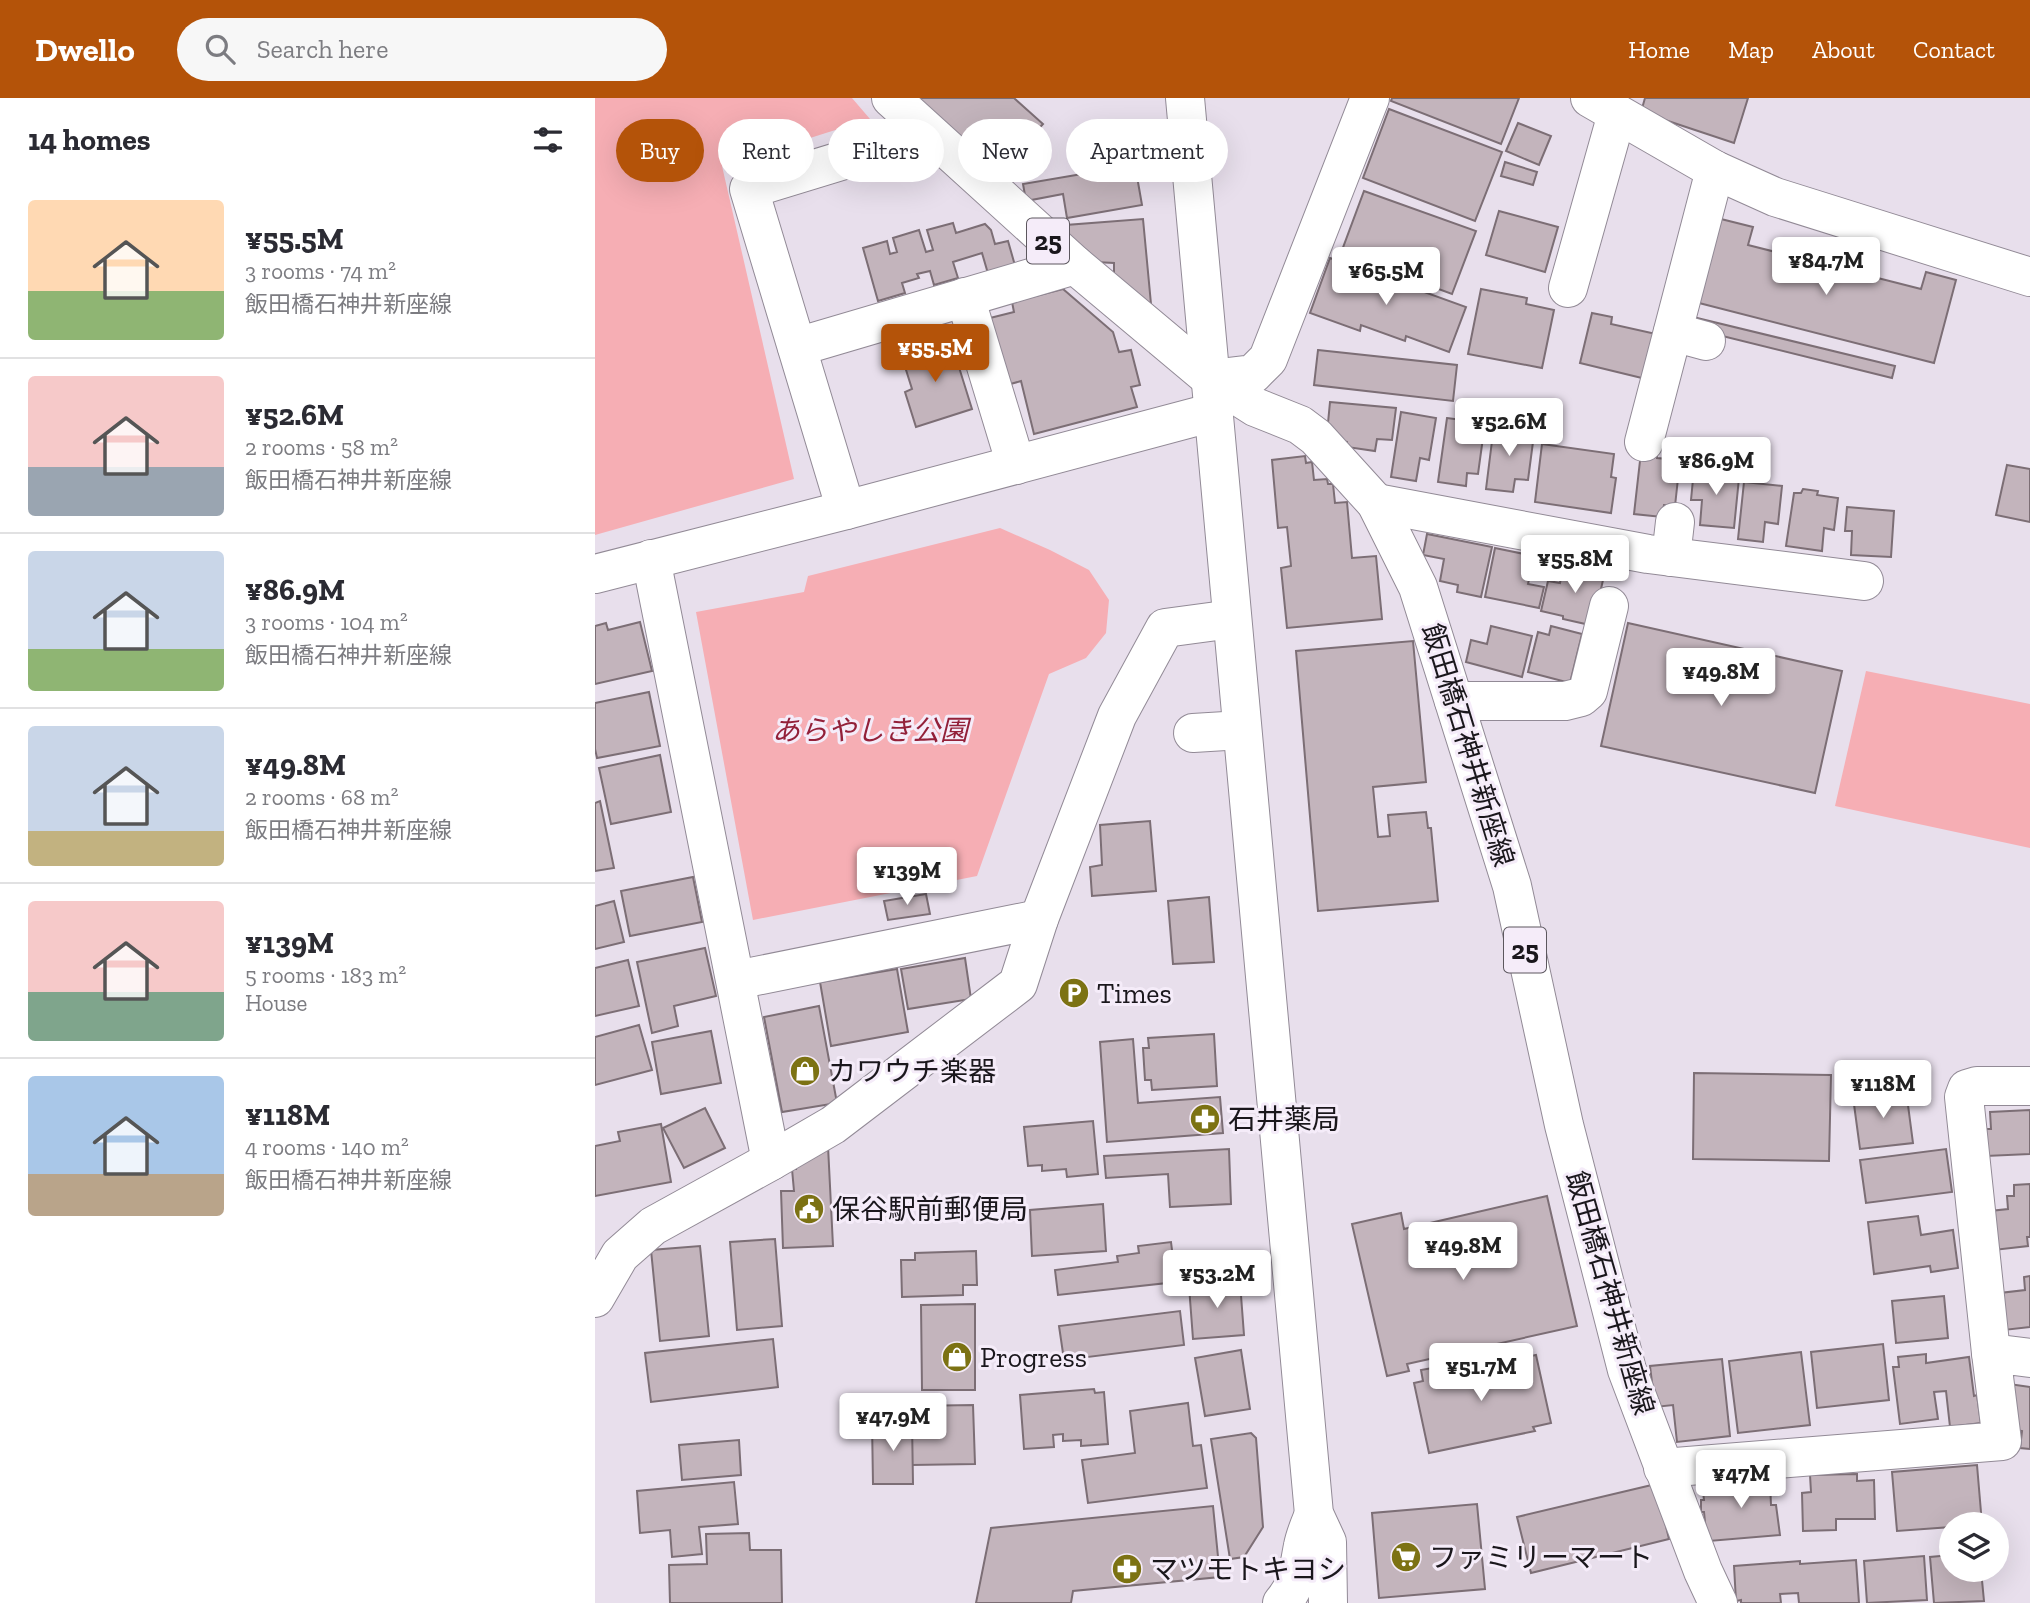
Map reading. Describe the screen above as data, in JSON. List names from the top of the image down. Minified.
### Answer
{"streets":{"street":["25","飯田橋石神井新座線"]},"parks":["あらやしき公園"],"places":{"parking":["Times"],"shop":["カワウチ楽器","Progress"],"pharmacy":["石井薬局","マツモトキヨシ"],"public building":["保谷駅前郵便局"],"supermarket":["ファミリーマート"]},"page":{"header":"Dwello","search":"Search here","nav":["Home","Map","About","Contact"],"heading":"14 homes","chip":["Buy","Rent","Filters","New","Apartment"],"list":[{"name":"¥55.5M","note":"3 rooms · 74 m² · 飯田橋石神井新座線"},{"name":"¥52.6M","note":"2 rooms · 58 m² · 飯田橋石神井新座線"},{"name":"¥86.9M","note":"3 rooms · 104 m² · 飯田橋石神井新座線"},{"name":"¥49.8M","note":"2 rooms · 68 m² · 飯田橋石神井新座線"},{"name":"¥139M","note":"5 rooms · 183 m² · House"},{"name":"¥118M","note":"4 rooms · 140 m² · 飯田橋石神井新座線"}],"price":["¥84.7M","¥65.5M","¥55.5M","¥52.6M","¥86.9M","¥55.8M","¥49.8M","¥139M","¥118M","¥49.8M","¥53.2M","¥51.7M","¥47.9M","¥47M"]}}
